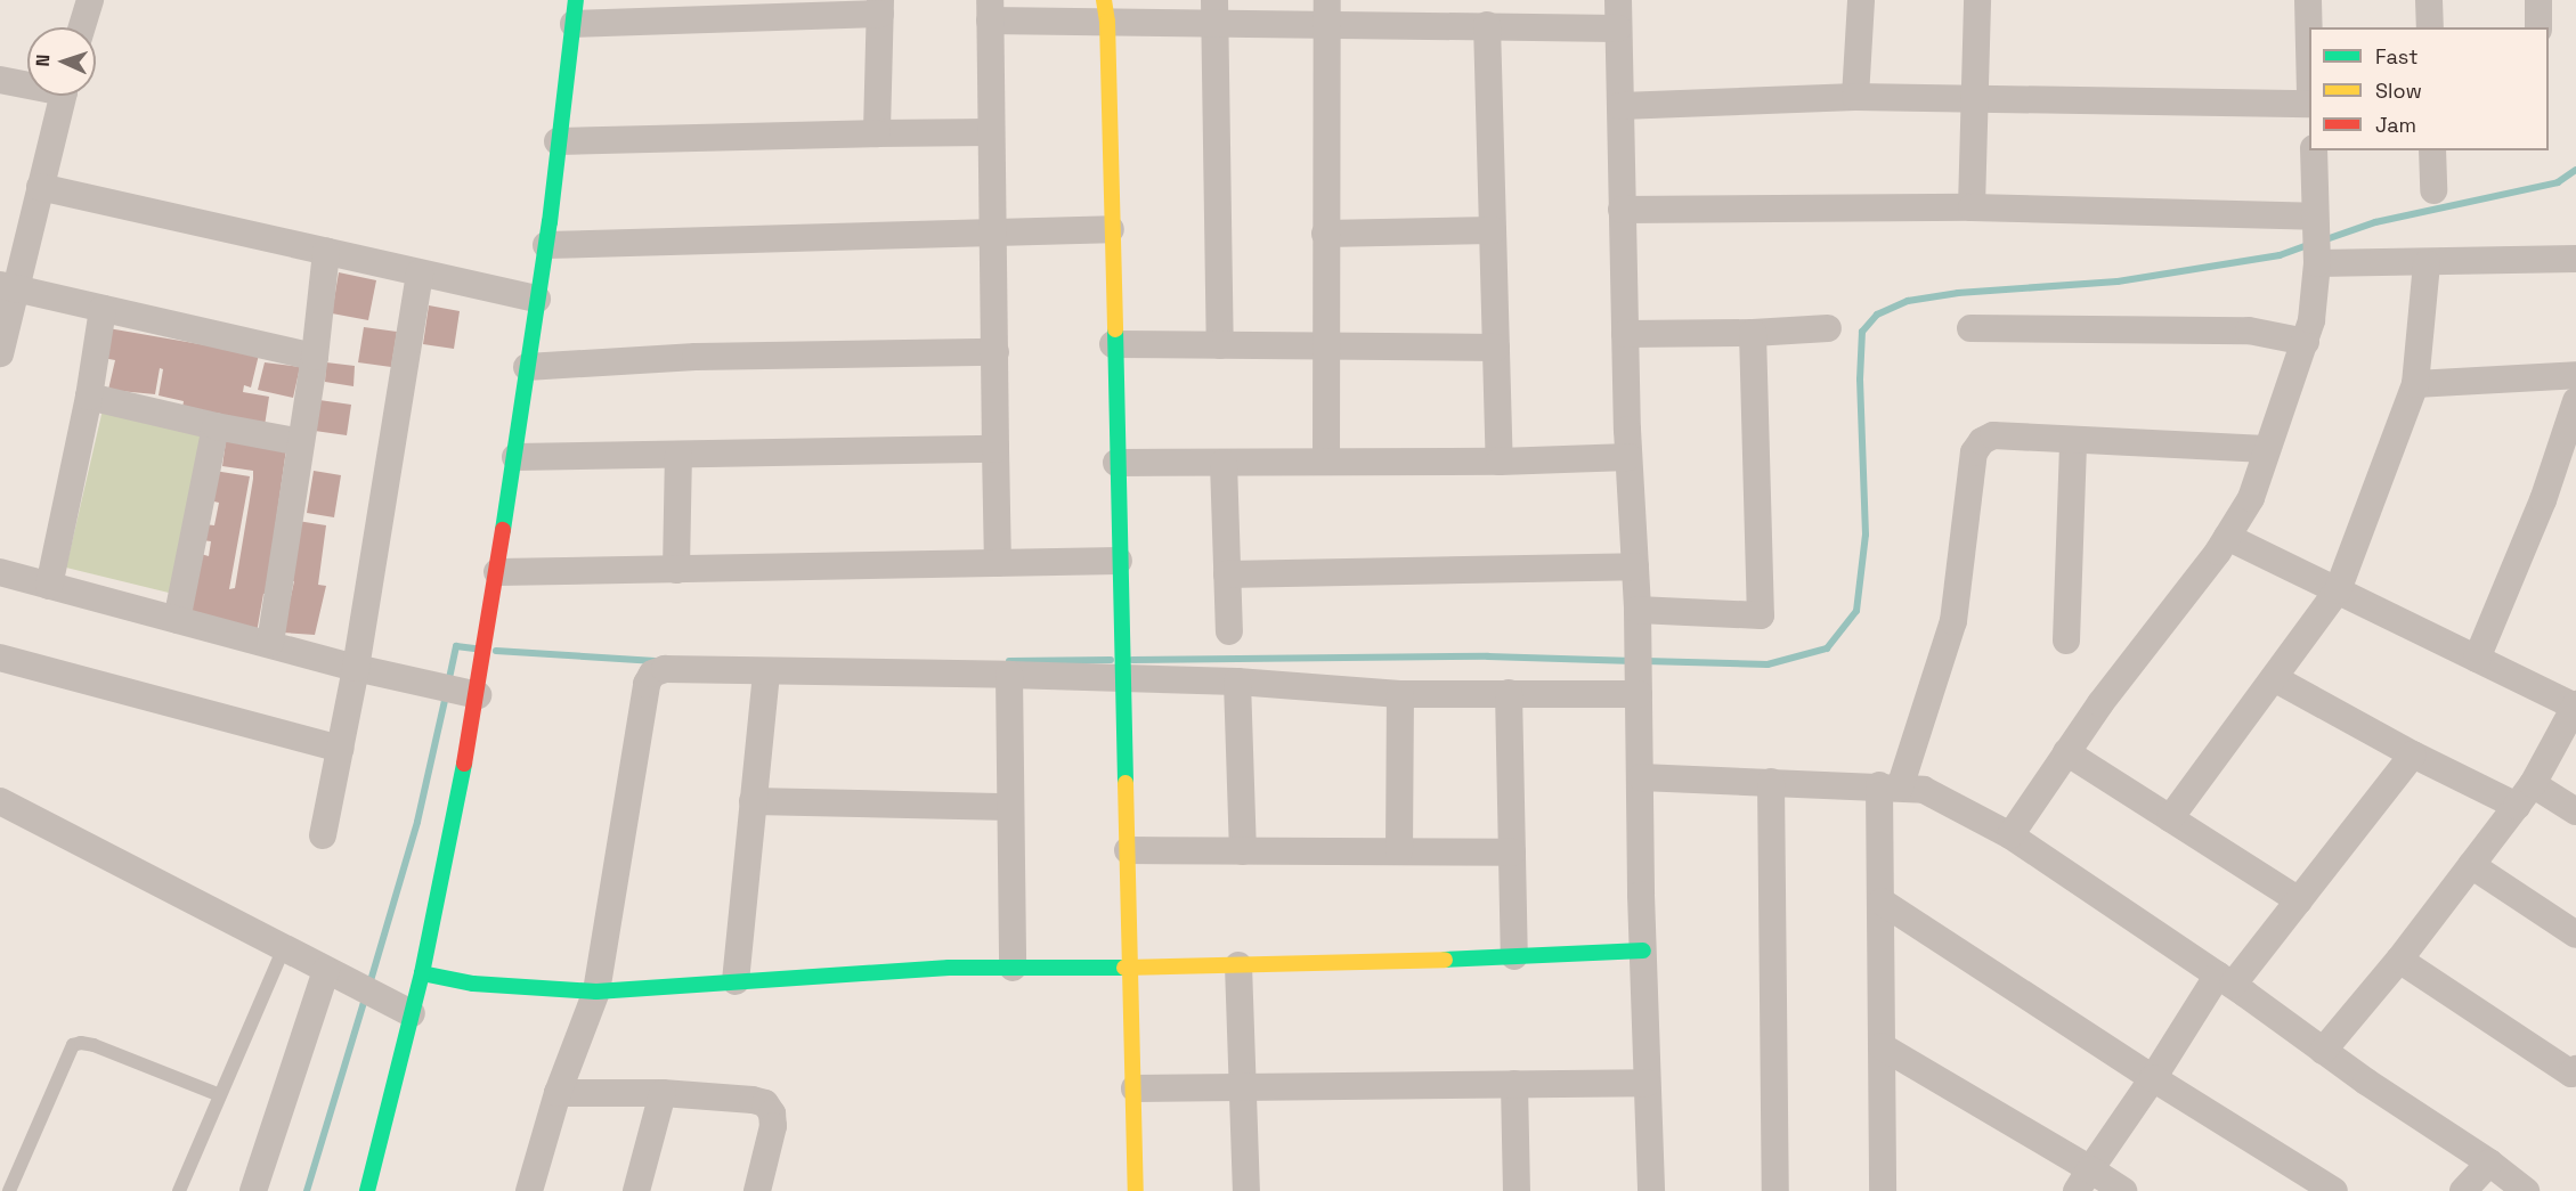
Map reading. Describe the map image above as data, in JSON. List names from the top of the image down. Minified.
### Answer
{"legend":["Fast","Slow","Jam"],"north":"left"}
